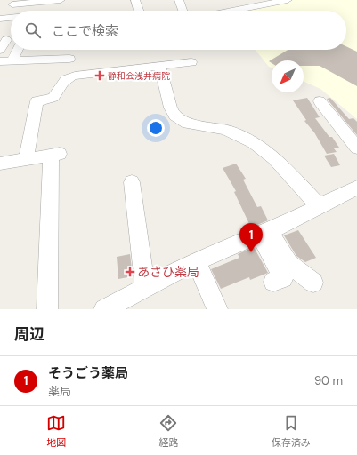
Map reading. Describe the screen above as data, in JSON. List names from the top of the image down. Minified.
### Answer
{"places":{"health":["静和会浅井病院","あさひ薬局"]},"north":"bottom left","page":{"search":"ここで検索","pins":"1","heading":"周辺","list":[{"mark":"1","name":"そうごう薬局","note":"薬局","value":"90 m"}],"nav":["地図","経路","保存済み"]}}
